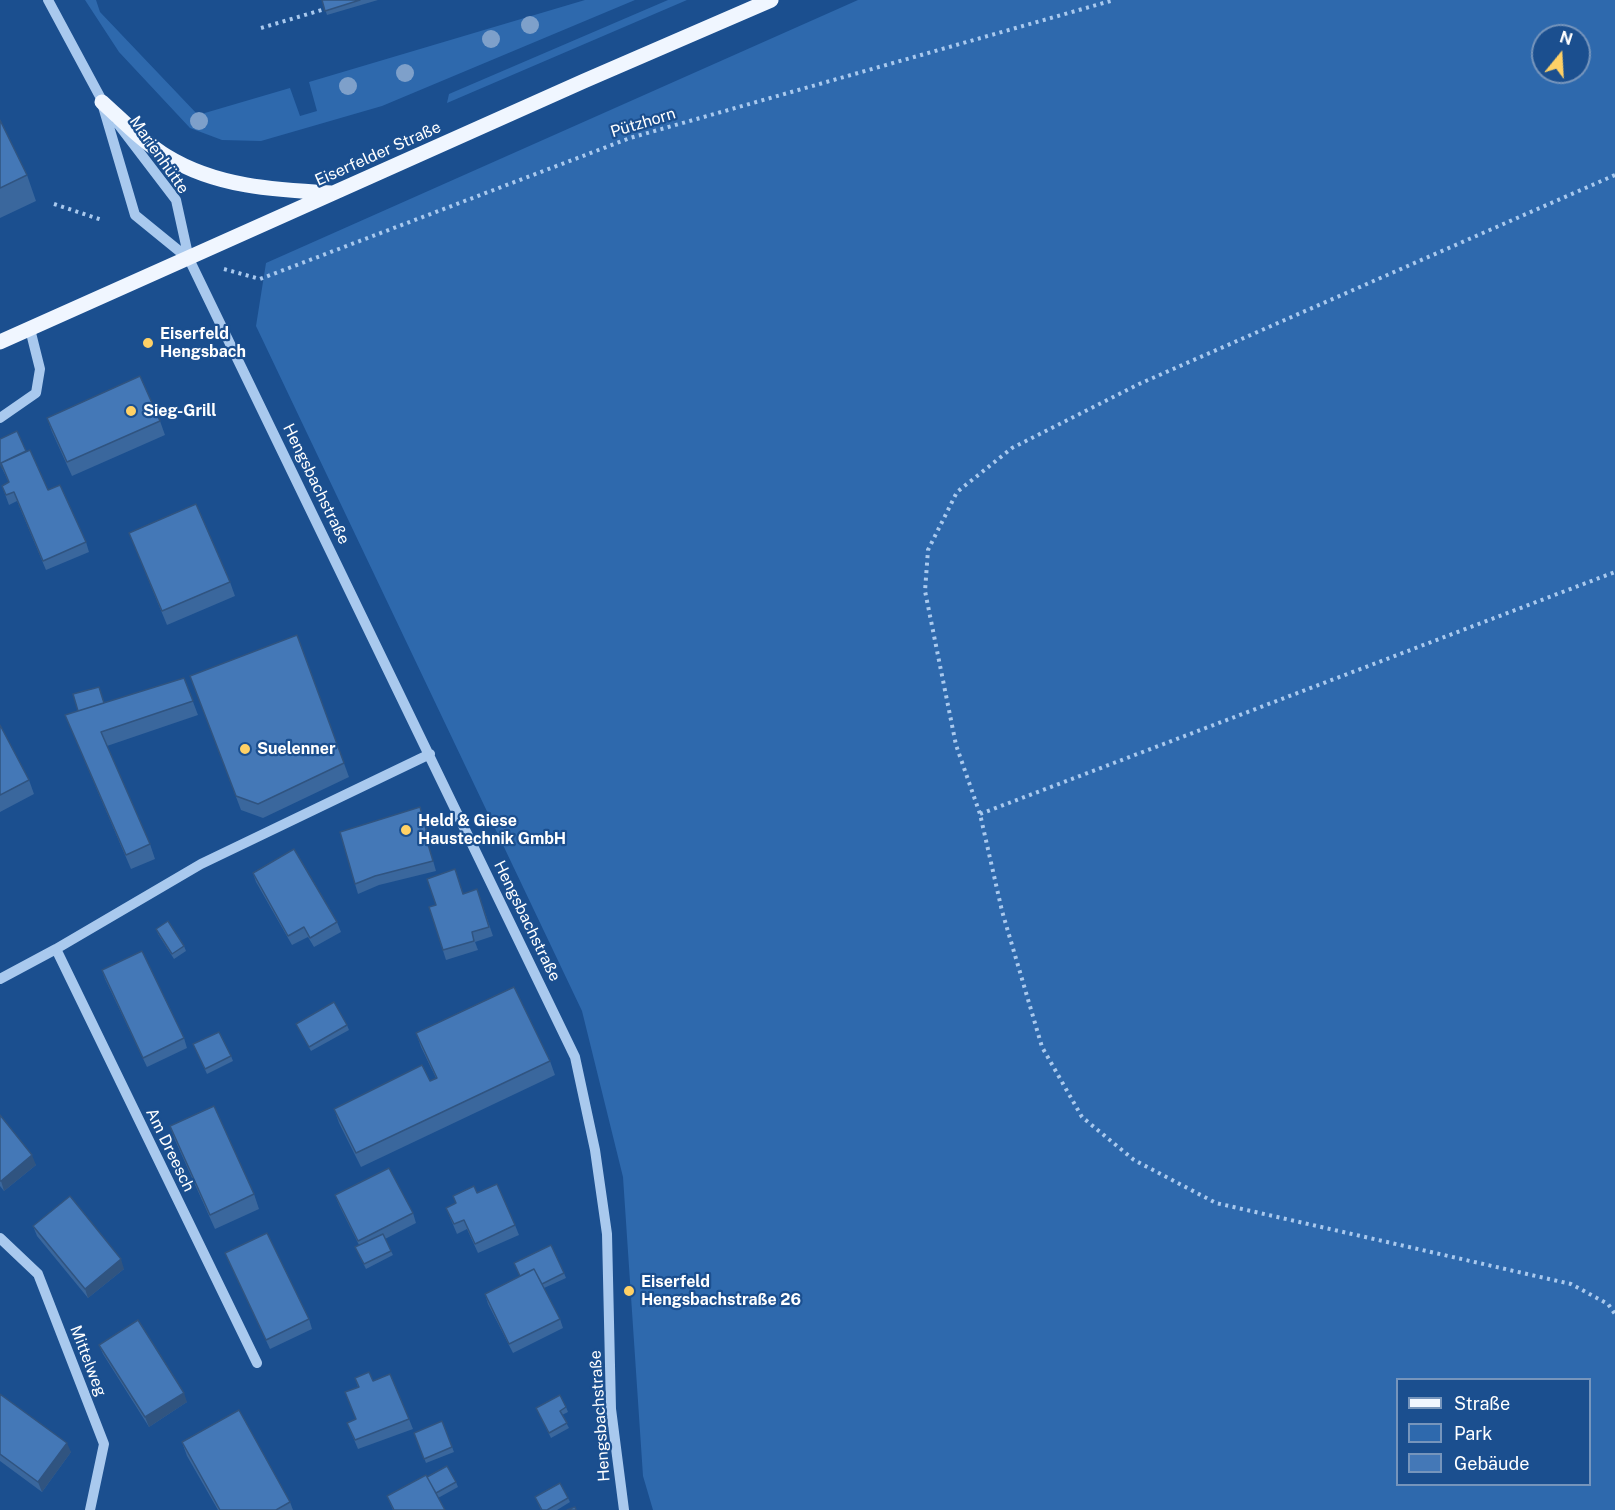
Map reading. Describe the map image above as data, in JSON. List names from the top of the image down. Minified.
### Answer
{"streets":{"main road":["Eiserfelder Straße"],"street":["Marienhütte","Hengsbachstraße","Am Dreesch","Mittelweg"],"path":["Pützhorn"]},"crossings":[["Pützhorn","Eiserfelder Straße"],["Pützhorn","Marienhütte"],["Pützhorn","Hengsbachstraße"],["Eiserfelder Straße","Marienhütte"],["Eiserfelder Straße","Hengsbachstraße"],["Marienhütte","Hengsbachstraße"]],"places":["Eiserfeld Hengsbach","Sieg-Grill","Suelenner","Held & Giese Haustechnik GmbH","Eiserfeld Hengsbachstraße 26"],"legend":["Straße","Park","Gebäude"],"north":"top"}
